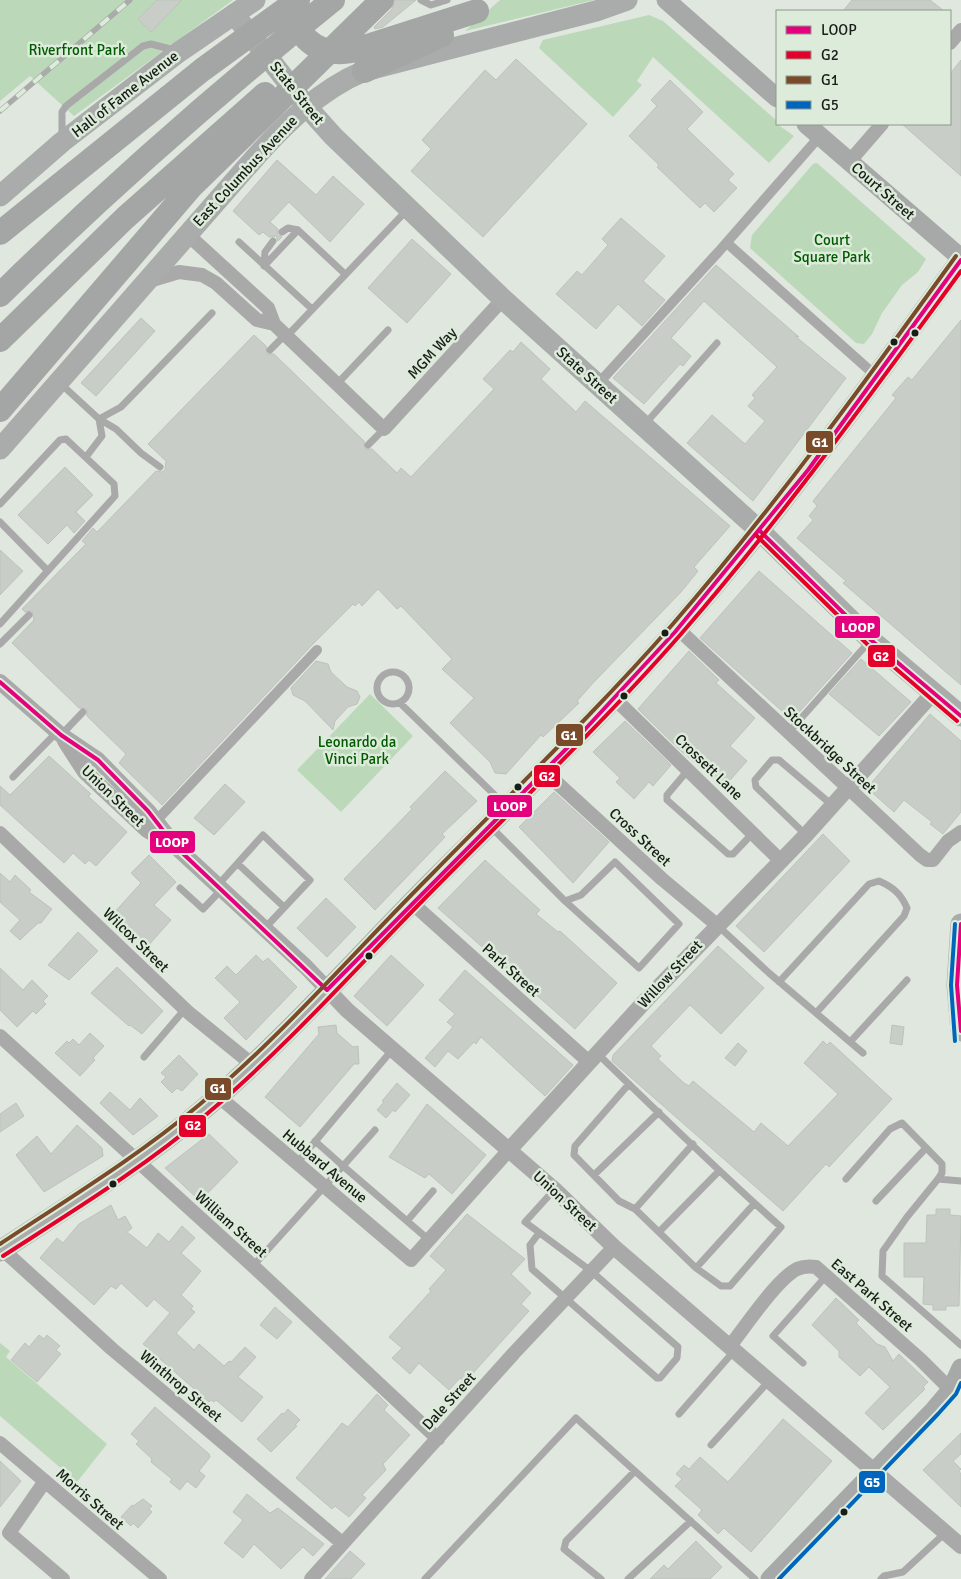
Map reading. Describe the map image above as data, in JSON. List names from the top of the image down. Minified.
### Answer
{"streets":{"main road":["State Street","Hall of Fame Avenue","East Columbus Avenue","Court Street"],"street":["MGM Way","Stockbridge Street","Crossett Lane","Union Street","Cross Street","Wilcox Street","Park Street","Willow Street","Hubbard Avenue","William Street","East Park Street","Winthrop Street","Dale Street","Morris Street"]},"crossings":[["State Street","Hall of Fame Avenue"],["State Street","East Columbus Avenue"],["State Street","MGM Way"],["State Street","Willow Street"],["Stockbridge Street","Willow Street"],["Crossett Lane","Willow Street"],["Union Street","Willow Street"],["Union Street","East Park Street"],["Union Street","Dale Street"],["Cross Street","Willow Street"],["Park Street","Willow Street"],["Willow Street","Hubbard Avenue"],["William Street","Dale Street"],["Winthrop Street","Dale Street"]],"parks":["Riverfront Park","Court Square Park","Leonardo da Vinci Park"],"lines":["transit line G1","transit line LOOP","transit line G2","transit line G5"],"legend":["LOOP","G2","G1","G5"]}
